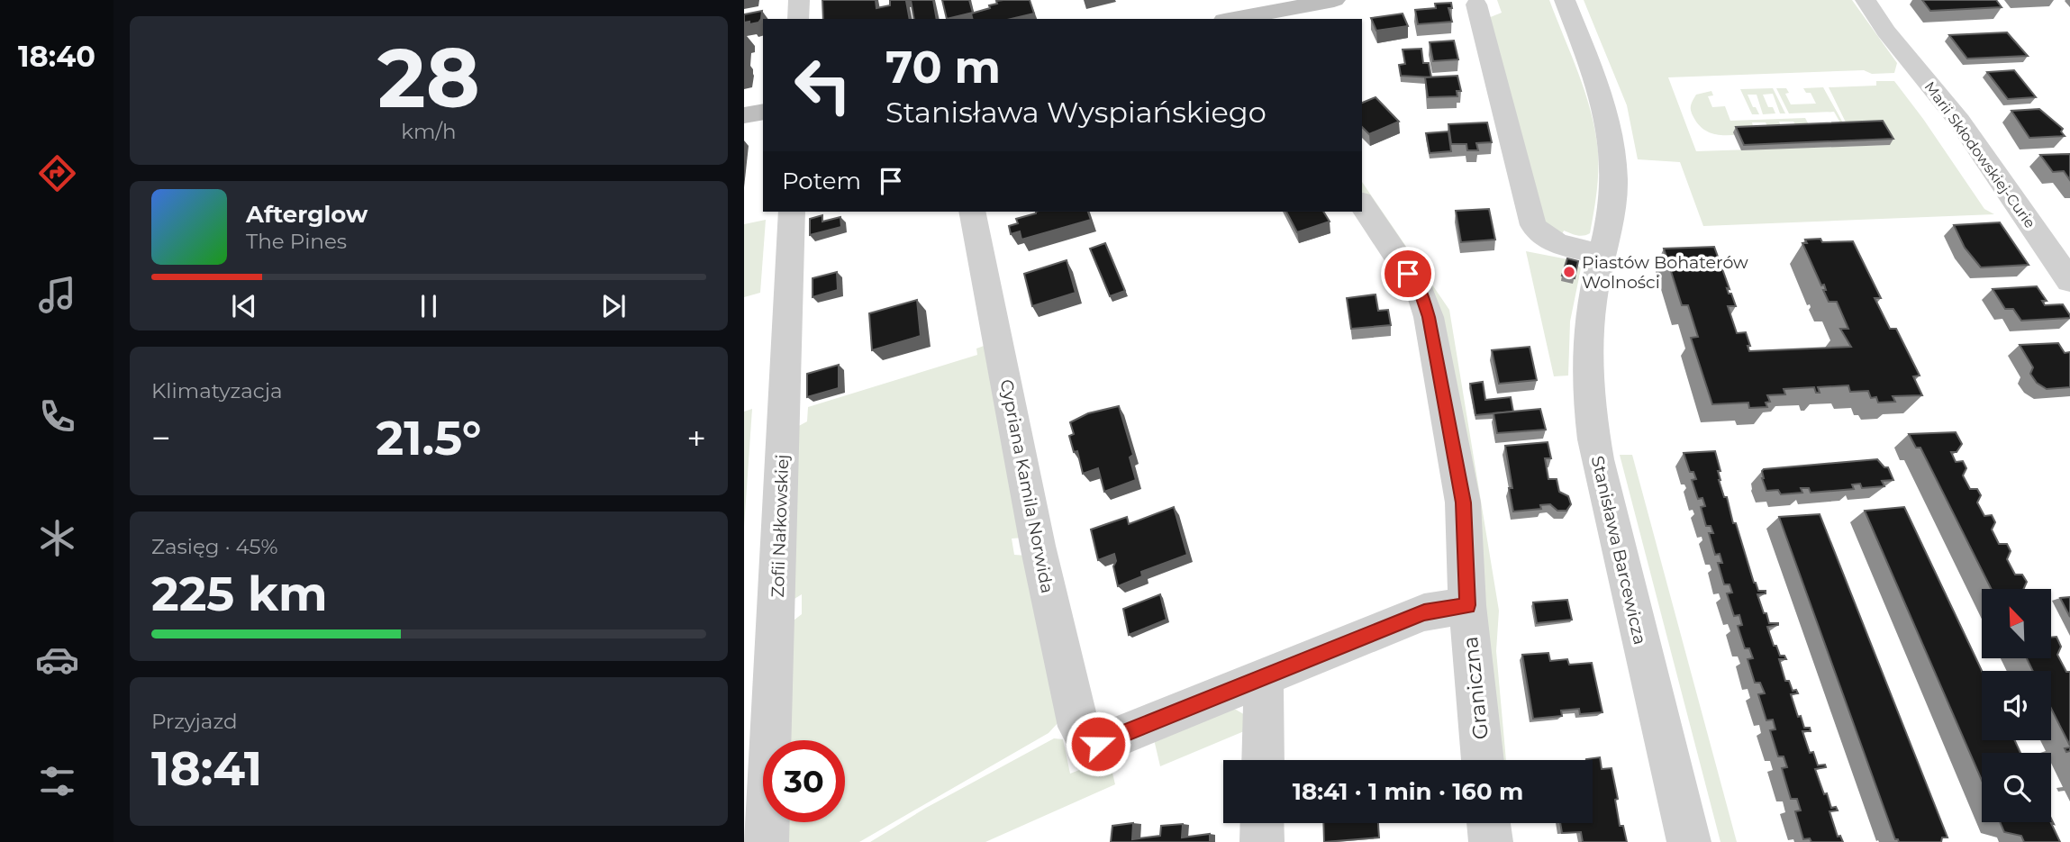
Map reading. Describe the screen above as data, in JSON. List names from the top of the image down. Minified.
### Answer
{"streets":{"street":["Marii Skłodowskiej-Curie","Cypriana Kamila Norwida","Zofii Nałkowskiej","Stanisława Barcewicza","Graniczna"]},"places":["Piastów Bohaterów Wolności"],"north":"top left","page":{"tabs":"18:40","tile":[["28","km/h"],"Klimatyzacja",["Zasięg · 45%","225 km"],["Przyjazd","18:41"]],"turn":["70 m","Stanisława Wyspiańskiego"],"then":"Potem","song":["Afterglow","The Pines"],"heat":["−","21.5°","+"],"limit":"30","trip":"18:41 · 1 min · 160 m"}}
